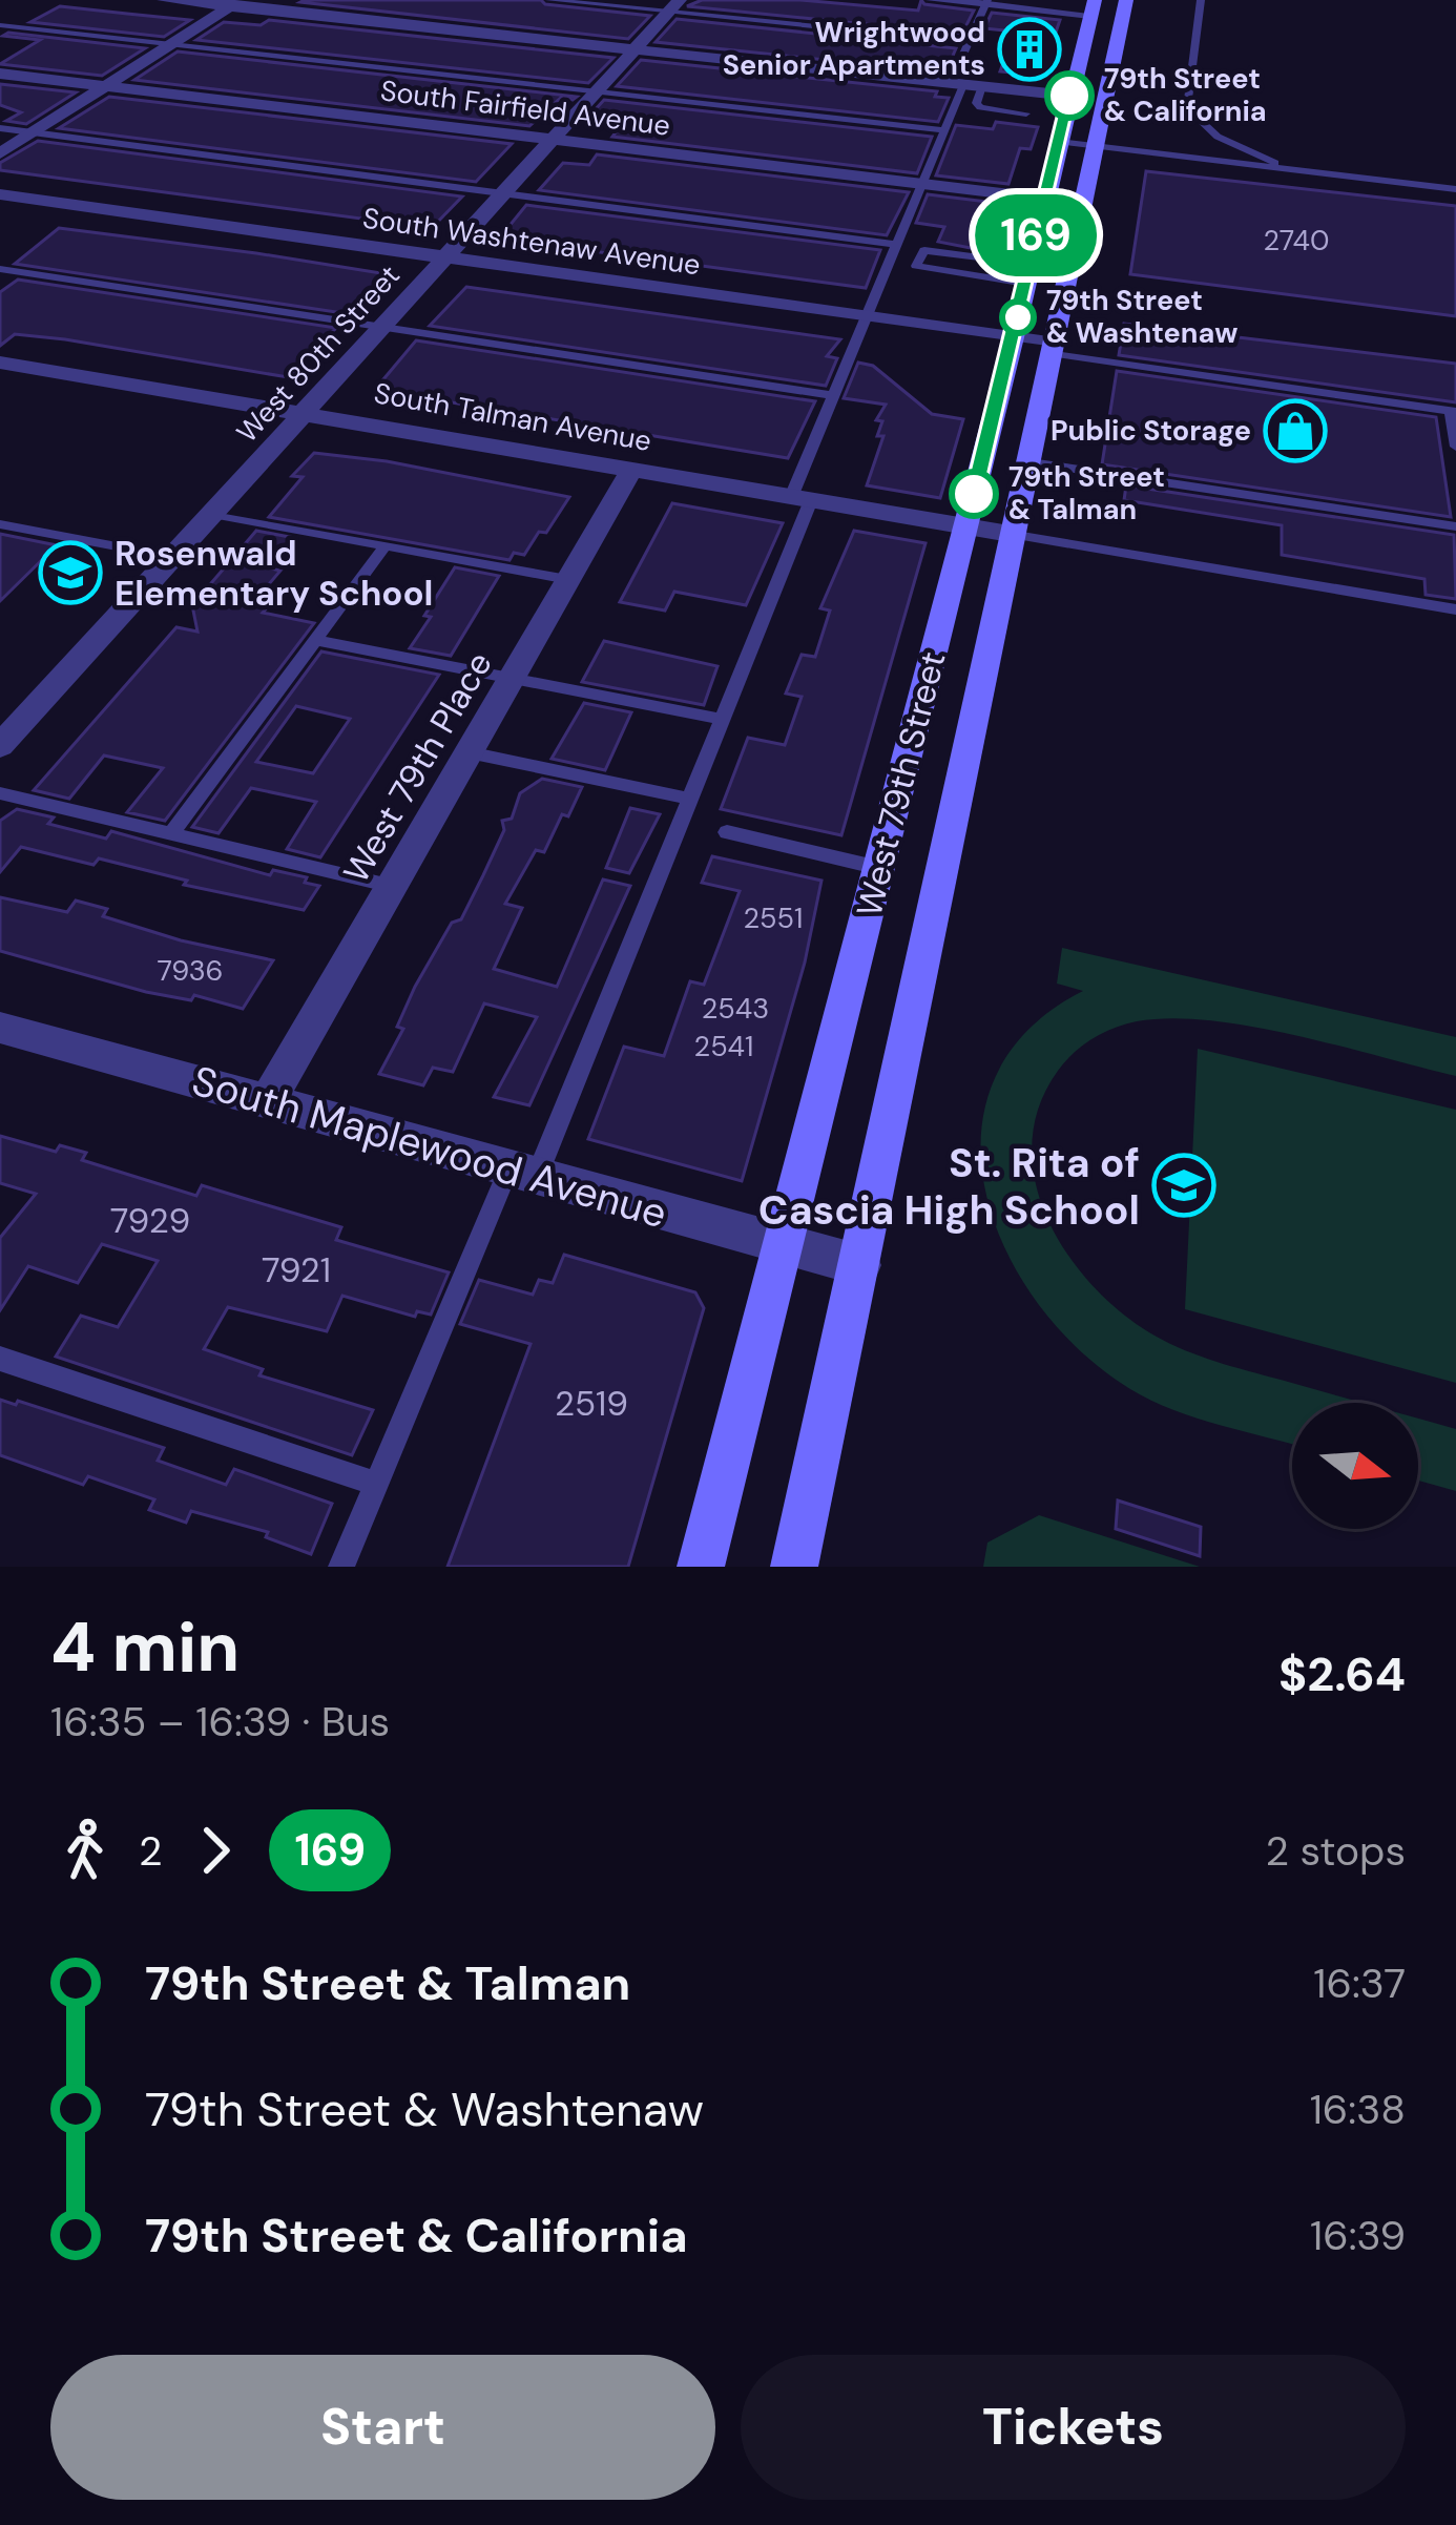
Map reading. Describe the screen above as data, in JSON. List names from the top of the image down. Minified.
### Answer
{"streets":{"main road":["West 79th Street"],"street":["South Fairfield Avenue","South Washtenaw Avenue","West 80th Street","South Talman Avenue","West 79th Place","South Maplewood Avenue"]},"crossings":[["South Fairfield Avenue","West 80th Street"],["South Fairfield Avenue","West 79th Street"],["South Washtenaw Avenue","West 80th Street"],["South Washtenaw Avenue","West 79th Street"],["West 80th Street","South Talman Avenue"],["South Talman Avenue","West 79th Place"],["South Talman Avenue","West 79th Street"],["West 79th Place","South Maplewood Avenue"],["West 79th Street","South Maplewood Avenue"]],"places":{"building":["Wrightwood Senior Apartments"],"other":["79th Street & California","79th Street & Washtenaw","79th Street & Talman"],"shop":["Public Storage"],"school or university":["Rosenwald Elementary School","St. Rita of Cascia High School"]},"lines":["bus line 169"],"house_numbers":["2740","2551","7936","2543","2541","7929","7921","2519"],"north":"right","page":{"on_map":"169","heading":["4 min","16:35 – 16:39 · Bus","$2.64"],"legs":["2","169","2 stops"],"list":[{"name":"79th Street & Talman","value":"16:37"},{"name":"79th Street & Washtenaw","value":"16:38"},{"name":"79th Street & California","value":"16:39"}],"buttons":["Start","Tickets"]}}
